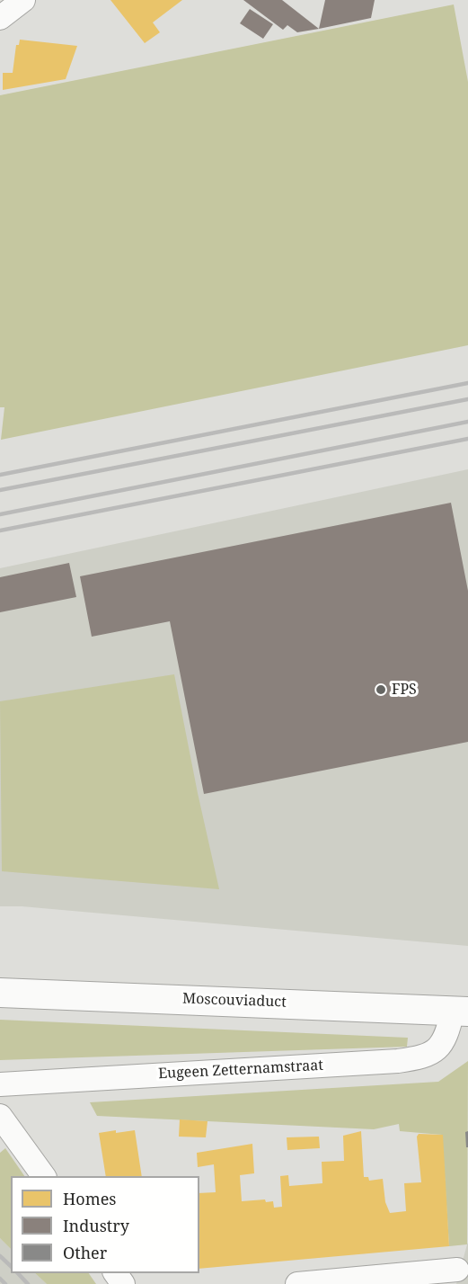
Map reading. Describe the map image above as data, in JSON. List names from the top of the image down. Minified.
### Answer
{"streets":{"street":["Moscouviaduct","Eugeen Zetternamstraat"]},"crossings":[["Moscouviaduct","Eugeen Zetternamstraat"]],"places":["FPS"],"legend":["Homes","Industry","Other"]}
